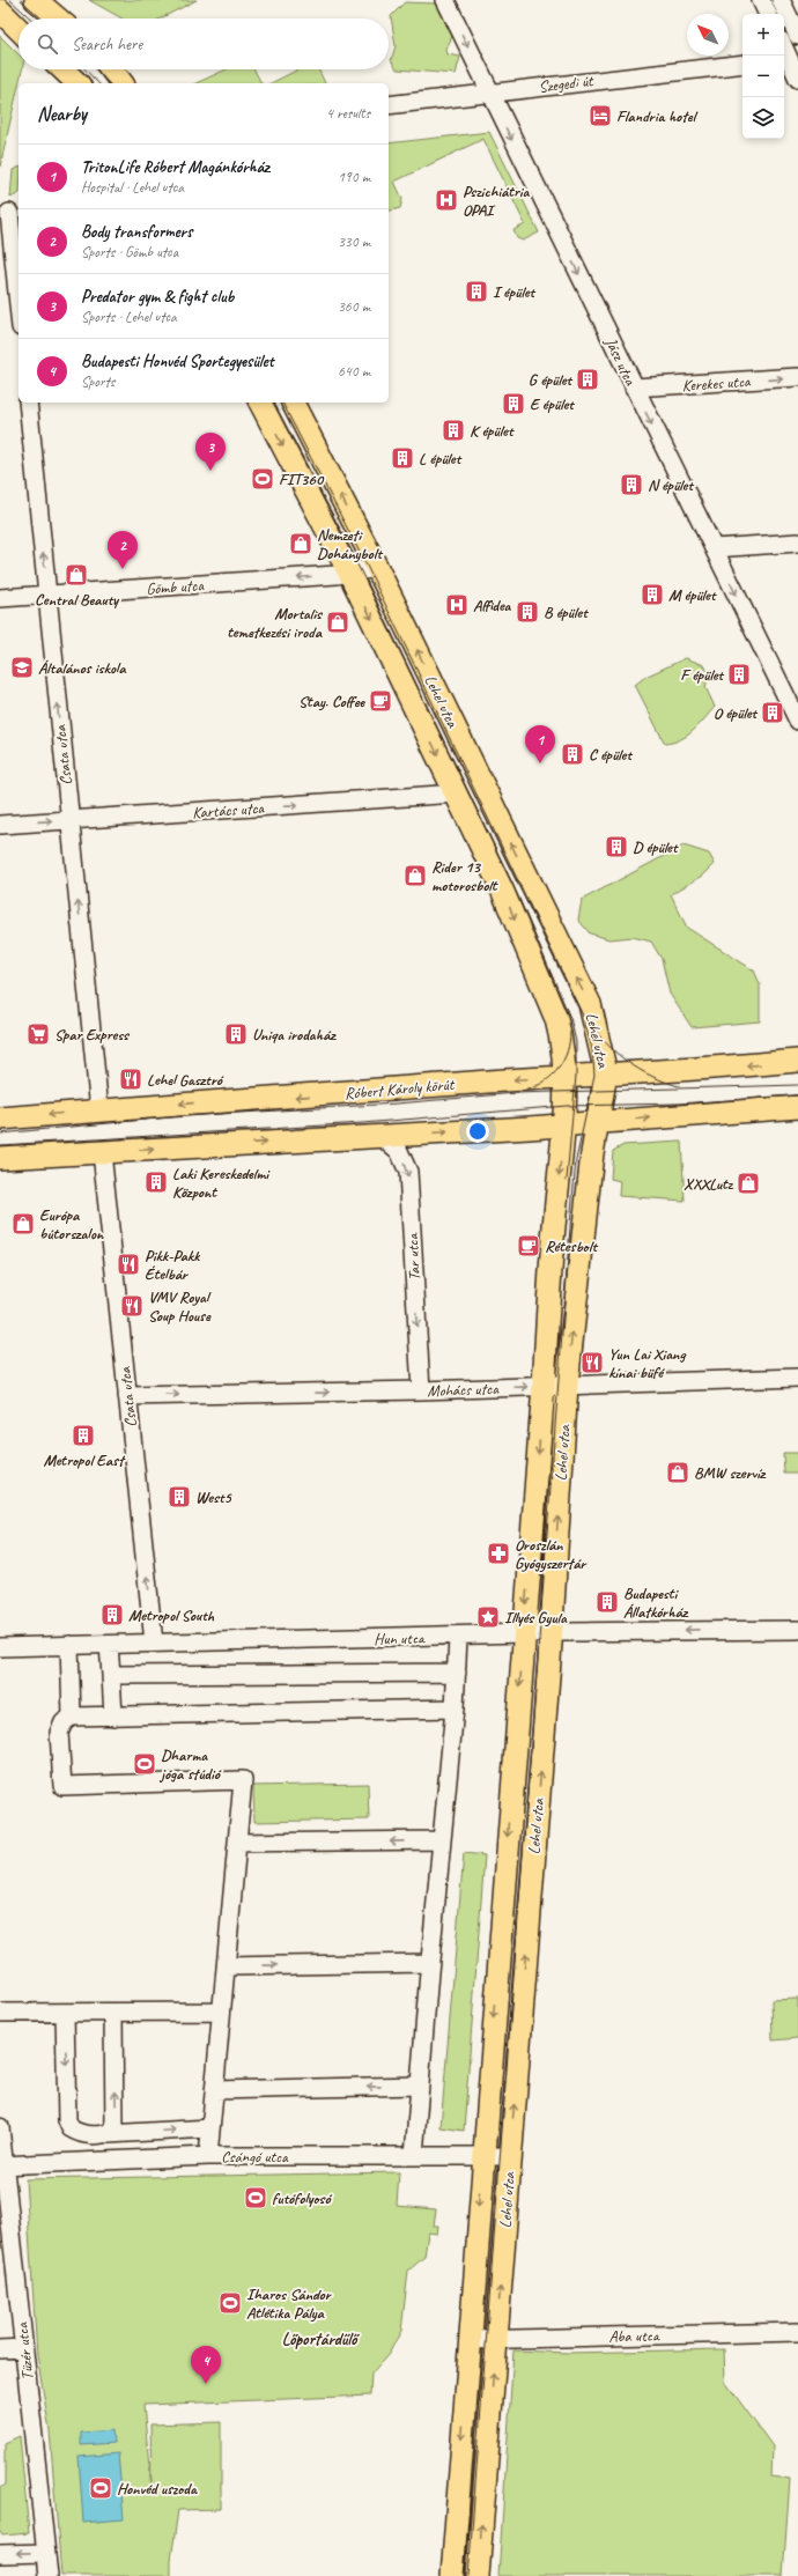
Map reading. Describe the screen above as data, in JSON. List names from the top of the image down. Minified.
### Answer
{"streets":{"main road":["Lehel utca","Róbert Károly körút"],"street":["Szegedi út","Jász utca","Kerekes utca","Gömb utca","Csata utca","Kartács utca","Tar utca","Mohács utca","Hun utca","Csángó utca","Aba utca","Tüzér utca"]},"crossings":[["Szegedi út","Jász utca"],["Jász utca","Kerekes utca"],["Gömb utca","Lehel utca"],["Gömb utca","Csata utca"],["Lehel utca","Kartács utca"],["Lehel utca","Róbert Károly körút"],["Lehel utca","Mohács utca"],["Lehel utca","Hun utca"],["Lehel utca","Csángó utca"],["Lehel utca","Aba utca"],["Csata utca","Kartács utca"],["Csata utca","Róbert Károly körút"],["Csata utca","Mohács utca"],["Csata utca","Hun utca"],["Tar utca","Mohács utca"],["Csángó utca","Tüzér utca"]],"one_way":["Jász utca","Kerekes utca","Gömb utca","Csata utca","Kartács utca","Tar utca","Mohács utca"],"districts":["Lőportárdűlő"],"places":{"hotel":["Flandria hotel"],"hospital":["Pszichiátria OPAI","Affidea"],"building":["I épület","G épület","E épület","K épület","L épület","N épület","M épület","B épület","F épület","O épület","C épület","D épület","Uniqa irodaház","Laki Kereskedelmi Központ","Metropol East","West5","Budapesti Állatkórház","Metropol South"],"sports":["FIT360","Dharma jóga stúdió","futófolyosó","Iharos Sándor Atlétika Pálya","Honvéd uszoda"],"shop":["Nemzeti Dohánybolt","Central Beauty","Mortalis temetkezési iroda","Rider 13 motorosbolt","XXXLutz","Európa bútorszalon","BMW szervíz"],"school or university":["Általános iskola"],"cafe":["Stay. Coffee","Rétesbolt"],"supermarket":["Spar Express"],"restaurant":["Lehel Gasztró","Pikk-Pakk Ételbár","VMV Royal Soup House","Yun Lai Xiang kínai büfé"],"pharmacy":["Oroszlán Gyógyszertár"],"place":["Illyés Gyula"]},"north":"top left","page":{"map_buttons":["+","−"],"search":"Search here","heading":["Nearby","4 results"],"list":[{"mark":"1","name":"TritonLife Róbert Magánkórház","note":"Hospital · Lehel utca","value":"190 m"},{"mark":"2","name":"Body transformers","note":"Sports · Gömb utca","value":"330 m"},{"mark":"3","name":"Predator gym & fight club","note":"Sports · Lehel utca","value":"360 m"},{"mark":"4","name":"Budapesti Honvéd Sportegyesület","note":"Sports","value":"640 m"}],"pins":["3","2","1","4"]}}
